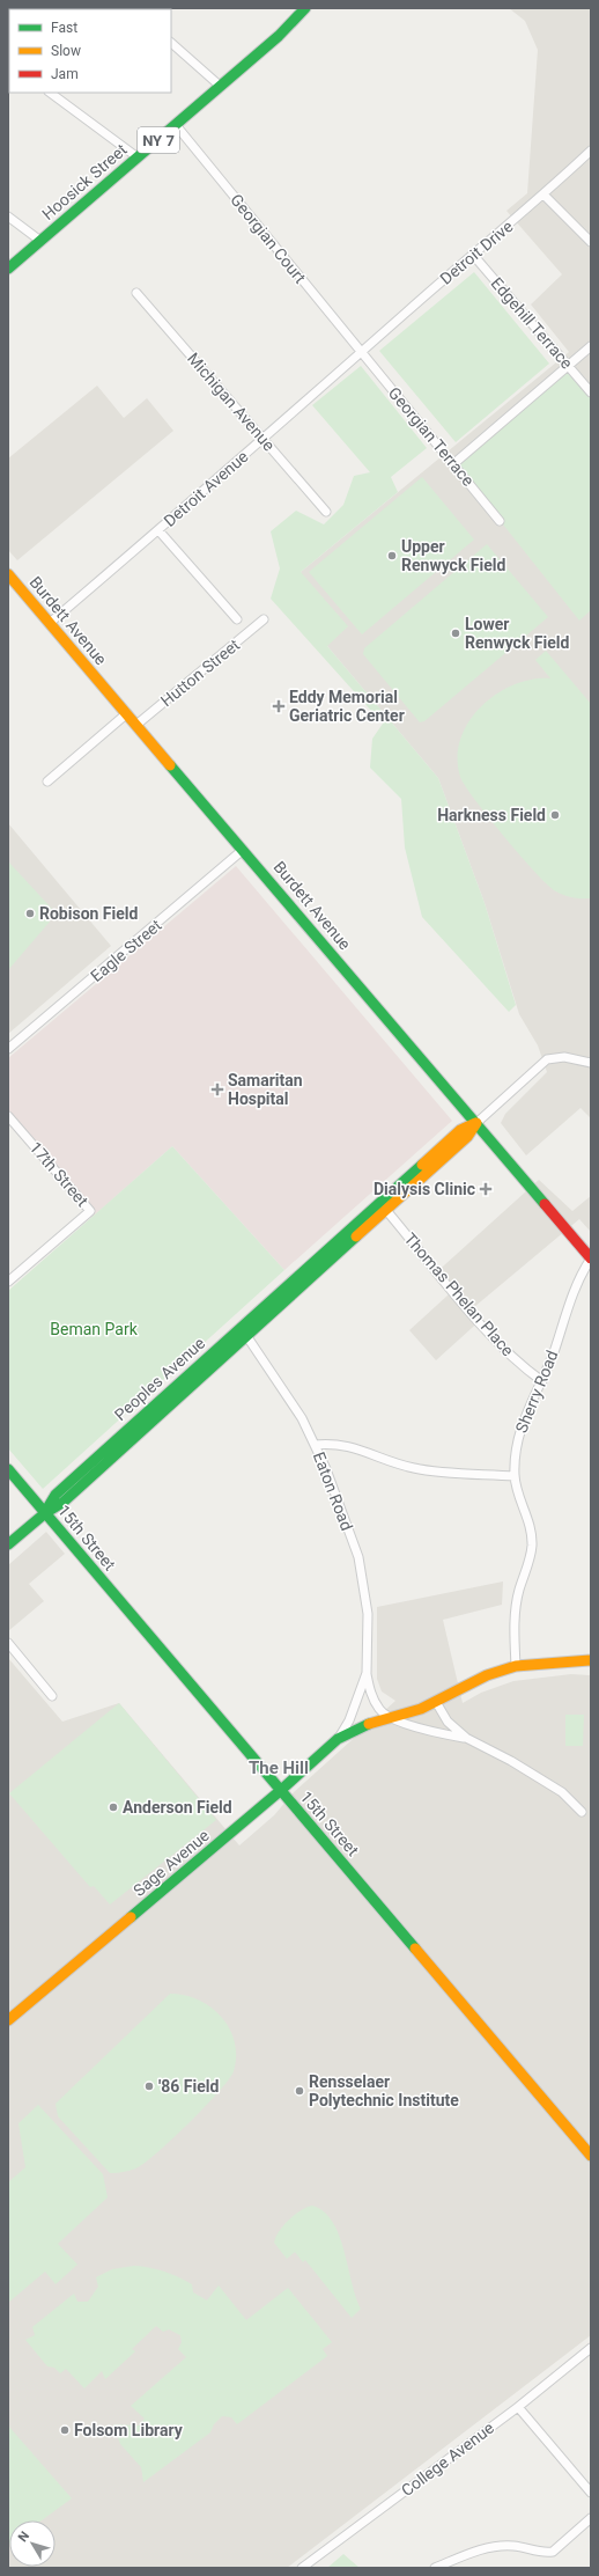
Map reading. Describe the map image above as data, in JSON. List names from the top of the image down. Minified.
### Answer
{"streets":{"main road":["NY 7","Hoosick Street","Burdett Avenue","Peoples Avenue","15th Street","Sage Avenue"],"street":["Georgian Court","Detroit Drive","Edgehill Terrace","Michigan Avenue","Georgian Terrace","Detroit Avenue","Hutton Street","Eagle Street","17th Street","Thomas Phelan Place","Sherry Road","Eaton Road","College Avenue"]},"crossings":[["Hoosick Street","Georgian Court"],["Georgian Court","Detroit Drive"],["Georgian Court","Georgian Terrace"],["Georgian Court","Detroit Avenue"],["Detroit Drive","Edgehill Terrace"],["Detroit Drive","Georgian Terrace"],["Detroit Drive","Detroit Avenue"],["Michigan Avenue","Detroit Avenue"],["Georgian Terrace","Detroit Avenue"],["Detroit Avenue","Burdett Avenue"],["Burdett Avenue","Hutton Street"],["Burdett Avenue","Eagle Street"],["Burdett Avenue","Peoples Avenue"],["Burdett Avenue","Sherry Road"],["Thomas Phelan Place","Peoples Avenue"],["Thomas Phelan Place","Sherry Road"],["Peoples Avenue","Eaton Road"],["Peoples Avenue","15th Street"],["Sherry Road","Sage Avenue"],["Eaton Road","Sage Avenue"],["15th Street","Sage Avenue"]],"districts":["The Hill"],"parks":["Beman Park"],"places":{"other":["Upper Renwyck Field","Lower Renwyck Field","Harkness Field","Robison Field","Anderson Field","'86 Field","Rensselaer Polytechnic Institute","Folsom Library"],"health":["Eddy Memorial Geriatric Center","Samaritan Hospital","Dialysis Clinic"]},"legend":["Fast","Slow","Jam"],"north":"top left"}
